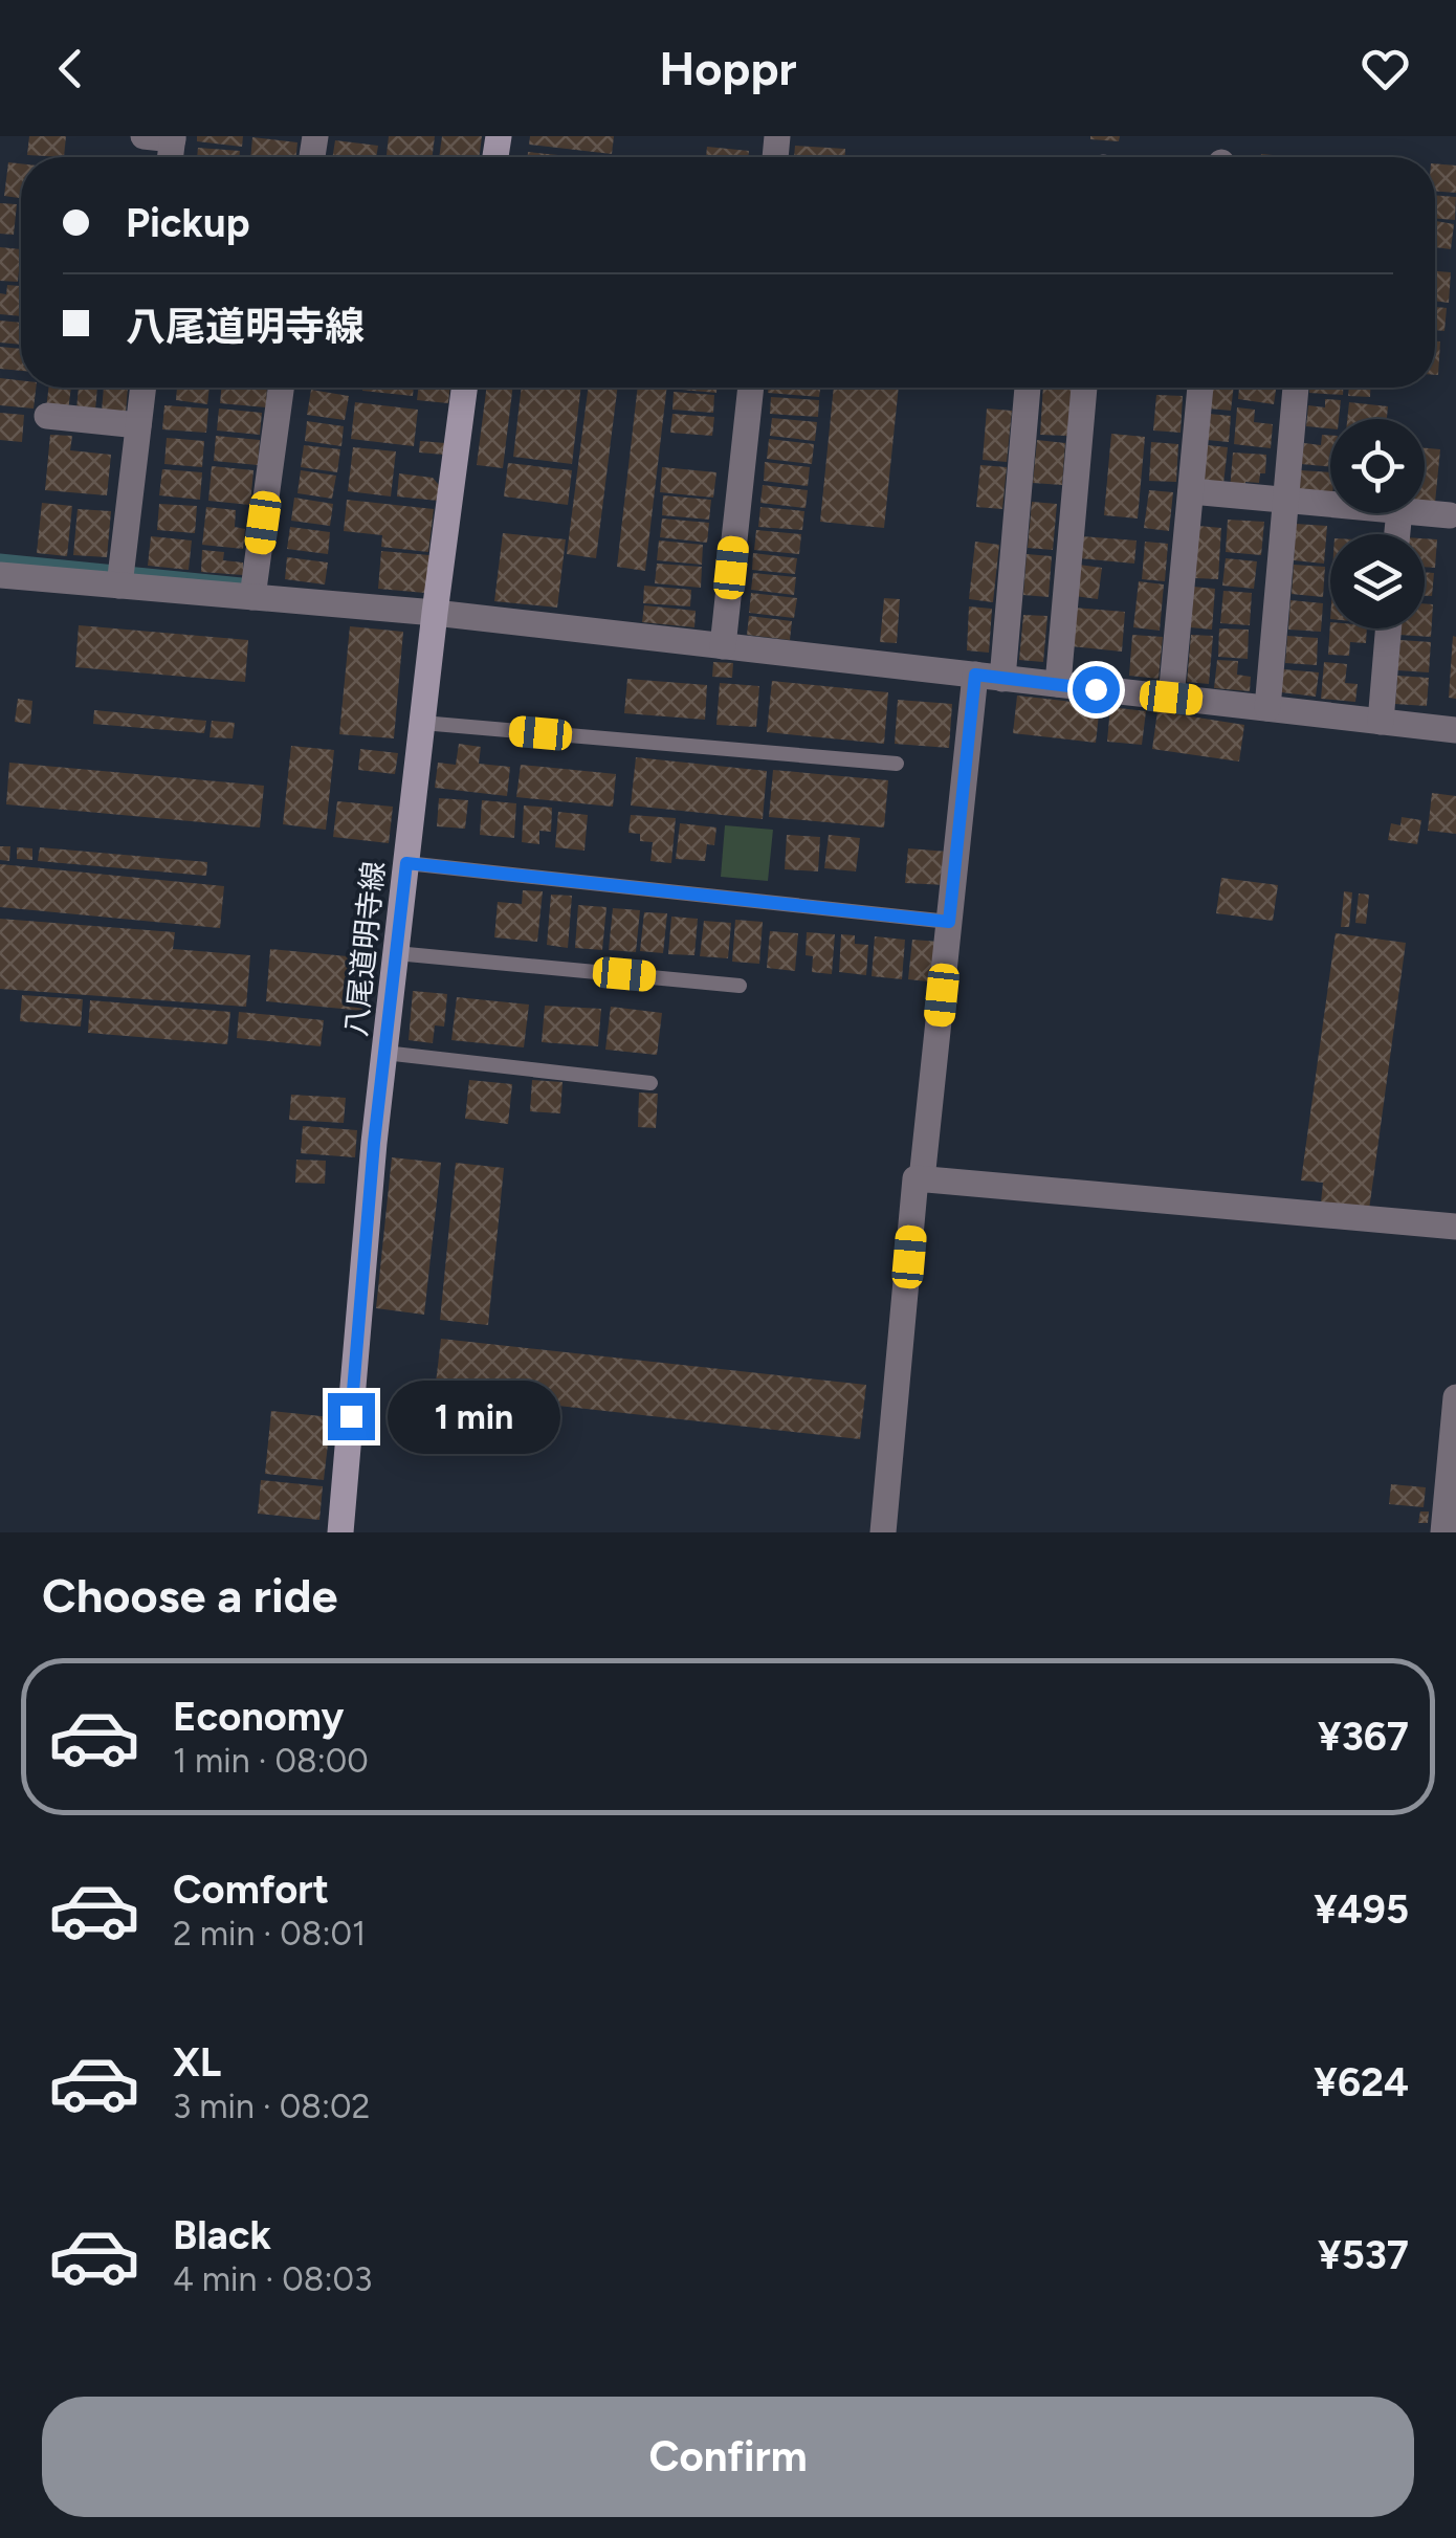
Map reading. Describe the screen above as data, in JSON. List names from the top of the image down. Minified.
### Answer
{"streets":{"main road":["八尾道明寺線"]},"page":{"header":"Hoppr","banner":["Pickup","八尾道明寺線"],"bubble":"1 min","heading":"Choose a ride","list":[{"name":"Economy","note":"1 min · 08:00","value":"¥367"},{"name":"Comfort","note":"2 min · 08:01","value":"¥495"},{"name":"XL","note":"3 min · 08:02","value":"¥624"},{"name":"Black","note":"4 min · 08:03","value":"¥537"}],"buttons":"Confirm"}}
